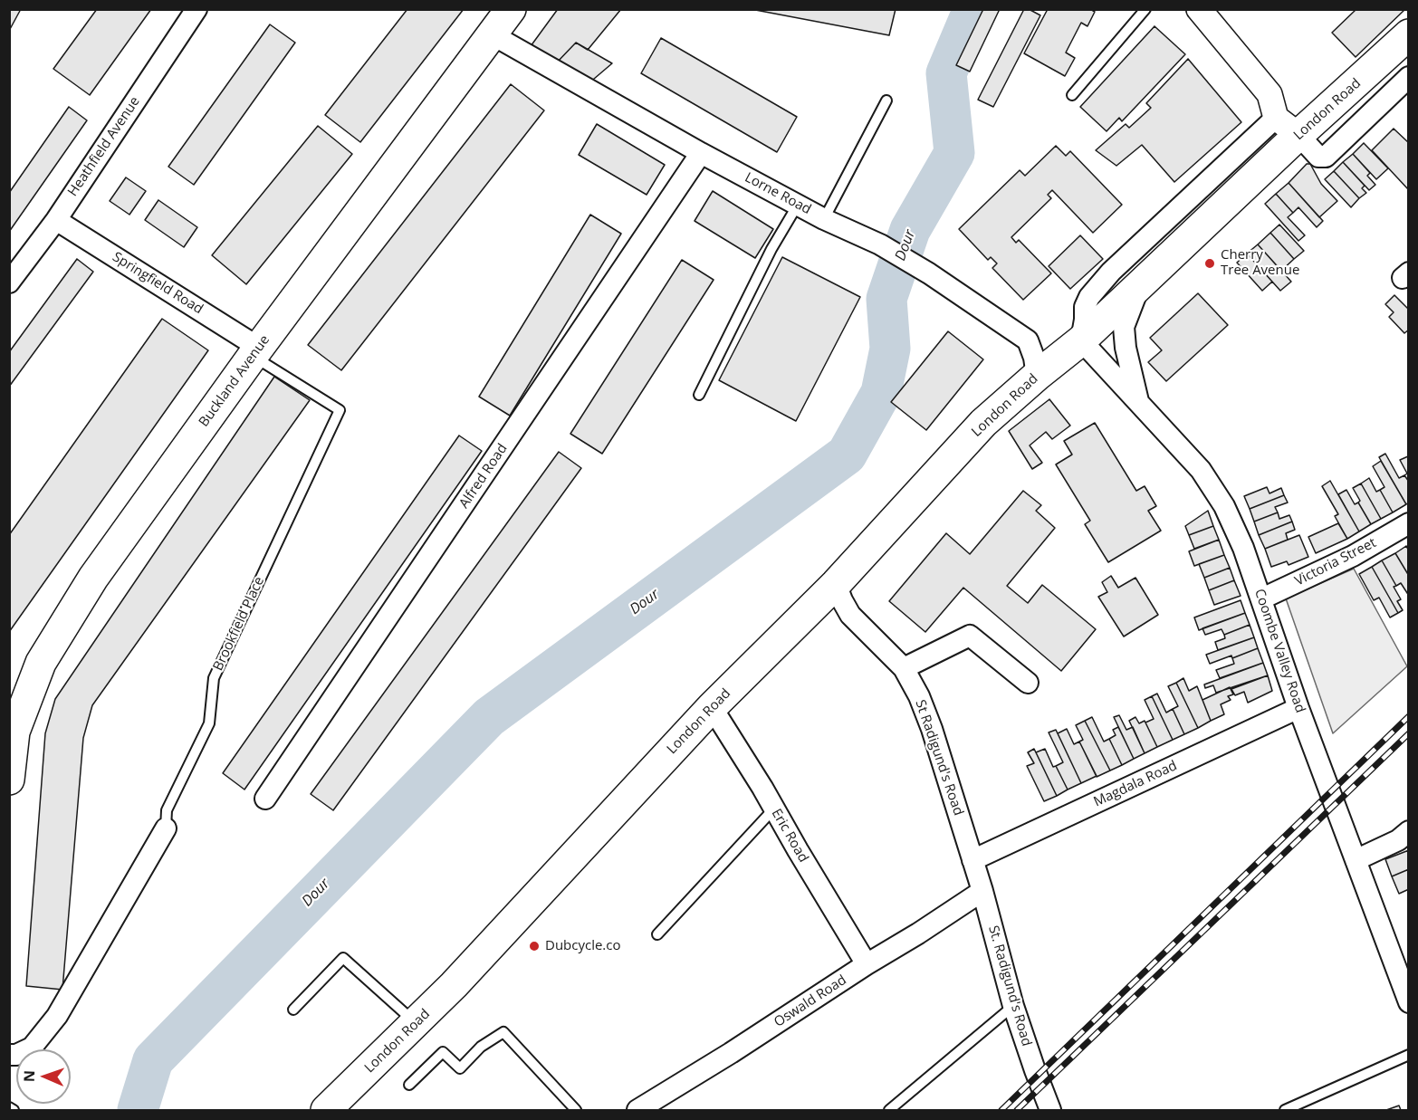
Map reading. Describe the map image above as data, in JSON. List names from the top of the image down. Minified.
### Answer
{"streets":{"main road":["London Road","Buckland Avenue"],"street":["Heathfield Avenue","Lorne Road","Springfield Road","Alfred Road","Victoria Street","Brookfield Place","Coombe Valley Road","St Radigund's Road","Magdala Road","Eric Road","St. Radigund's Road","Oswald Road"]},"crossings":[["London Road","Lorne Road"],["London Road","Coombe Valley Road"],["London Road","St Radigund's Road"],["London Road","Eric Road"],["Heathfield Avenue","Springfield Road"],["Lorne Road","Buckland Avenue"],["Lorne Road","Alfred Road"],["Springfield Road","Buckland Avenue"],["Springfield Road","Brookfield Place"],["Buckland Avenue","Brookfield Place"],["Victoria Street","Coombe Valley Road"],["Coombe Valley Road","Magdala Road"],["St Radigund's Road","Magdala Road"],["St Radigund's Road","St. Radigund's Road"],["Magdala Road","St. Radigund's Road"],["Eric Road","Oswald Road"],["St. Radigund's Road","Oswald Road"]],"water":["Dour"],"places":["Cherry Tree Avenue","Dubcycle.co"],"north":"left"}
